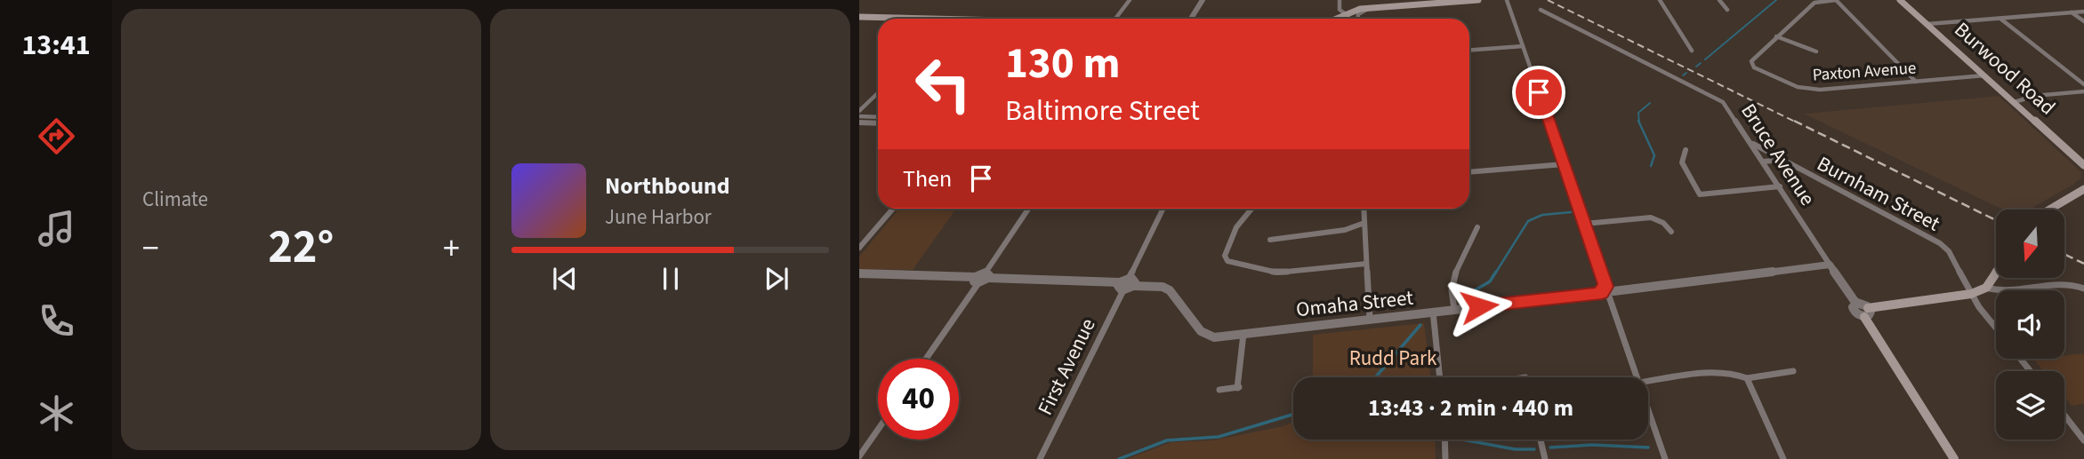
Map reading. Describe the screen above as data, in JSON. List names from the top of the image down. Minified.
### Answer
{"streets":{"main road":["Burwood Road"],"street":["Paxton Avenue","Bruce Avenue","Burnham Street","Omaha Street","First Avenue"]},"crossings":[["Burwood Road","Paxton Avenue"],["Bruce Avenue","Burnham Street"],["Bruce Avenue","Omaha Street"]],"parks":["Rudd Park"],"north":"bottom","page":{"tabs":"13:41","tile":"Climate","turn":["130 m","Baltimore Street"],"then":"Then","song":["Northbound","June Harbor"],"heat":["−","22°","+"],"limit":"40","trip":"13:43 · 2 min · 440 m"}}
